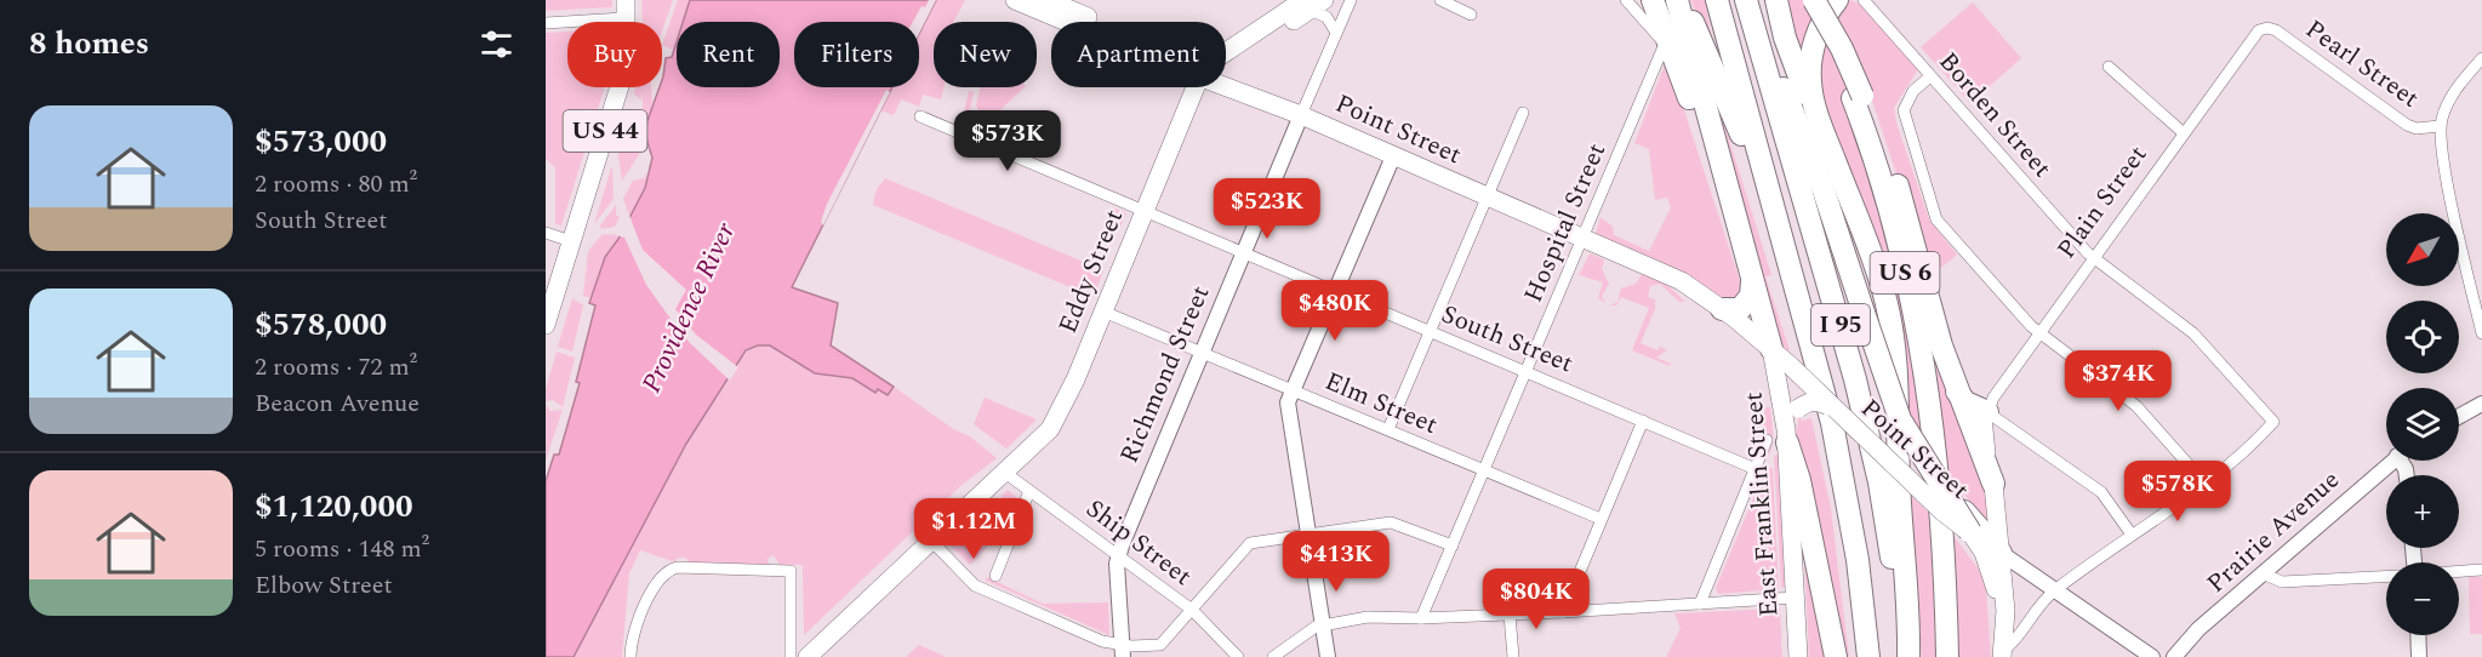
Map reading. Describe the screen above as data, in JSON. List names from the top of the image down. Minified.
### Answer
{"streets":{"highway":["US 6","I 95"],"main road":["Point Street","US 44","Eddy Street","East Franklin Street"],"street":["Pearl Street","Borden Street","Plain Street","Hospital Street","South Street","Richmond Street","Elm Street","Prairie Avenue","Ship Street"]},"crossings":[["Pearl Street","Plain Street"],["Borden Street","Plain Street"],["Point Street","Hospital Street"],["Point Street","Richmond Street"],["Point Street","East Franklin Street"],["Hospital Street","South Street"],["Hospital Street","Elm Street"],["Eddy Street","South Street"],["Eddy Street","Elm Street"],["Eddy Street","Ship Street"],["South Street","Richmond Street"],["Richmond Street","Elm Street"],["Richmond Street","Ship Street"]],"water":["Providence River"],"north":"bottom left","page":{"heading":"8 homes","chip":["Buy","Rent","Filters","New","Apartment"],"list":[{"name":"$573,000","note":"2 rooms · 80 m² · South Street"},{"name":"$578,000","note":"2 rooms · 72 m² · Beacon Avenue"},{"name":"$1,120,000","note":"5 rooms · 148 m² · Elbow Street"}],"price":["$573K","$523K","$480K","$374K","$578K","$1.12M","$413K","$804K"],"map_buttons":["+","−"]}}
